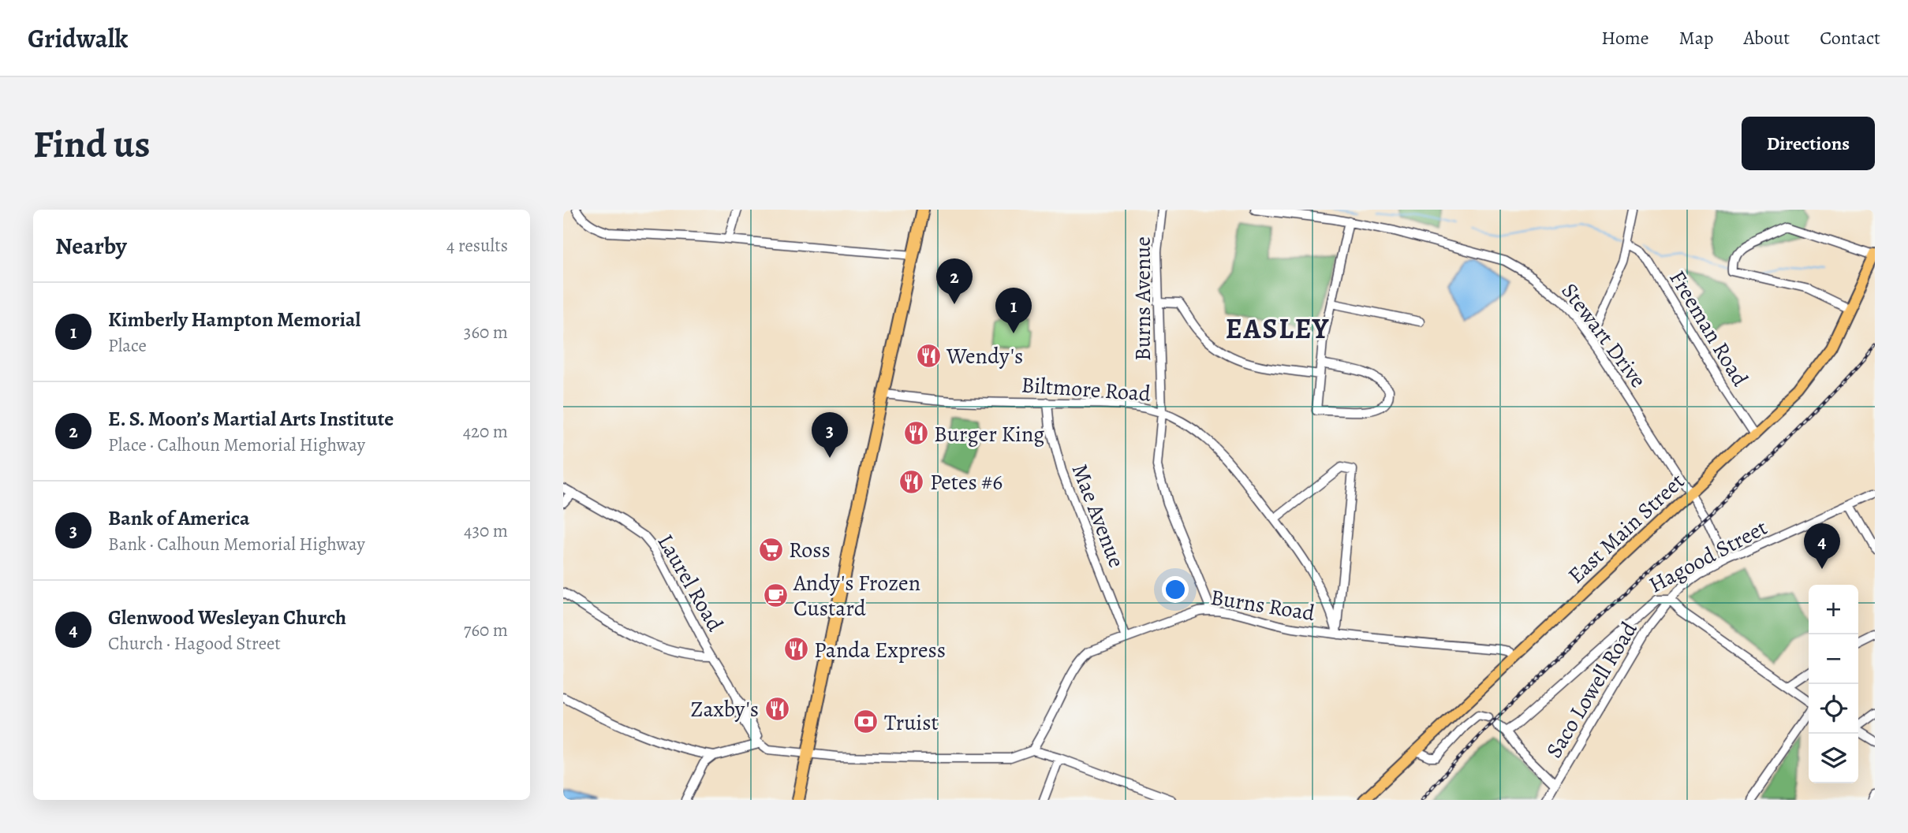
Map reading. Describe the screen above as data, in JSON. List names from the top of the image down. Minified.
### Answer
{"streets":{"main road":["East Main Street"],"street":["Burns Avenue","Freeman Road","Stewart Drive","Biltmore Road","Mae Avenue","Hagood Street","Laurel Road","Burns Road","Saco Lowell Road"]},"crossings":[["Burns Avenue","Biltmore Road"],["Burns Avenue","Burns Road"],["Freeman Road","East Main Street"],["Stewart Drive","East Main Street"],["Stewart Drive","Hagood Street"],["Biltmore Road","Mae Avenue"],["Biltmore Road","Burns Road"],["Mae Avenue","Burns Road"],["East Main Street","Burns Road"],["Hagood Street","Saco Lowell Road"]],"districts":["EASLEY"],"places":{"restaurant":["Wendy's","Burger King","Petes #6","Panda Express","Zaxby's"],"supermarket":["Ross"],"cafe":["Andy's Frozen Custard"],"bank":["Truist"]},"page":{"header":"Gridwalk","nav":["Home","Map","About","Contact"],"buttons":"Directions","title":"Find us","heading":["Nearby","4 results"],"pins":["2","1","3","4"],"list":[{"mark":"1","name":"Kimberly Hampton Memorial","note":"Place","value":"360 m"},{"mark":"2","name":"E. S. Moon’s Martial Arts Institute","note":"Place · Calhoun Memorial Highway","value":"420 m"},{"mark":"3","name":"Bank of America","note":"Bank · Calhoun Memorial Highway","value":"430 m"},{"mark":"4","name":"Glenwood Wesleyan Church","note":"Church · Hagood Street","value":"760 m"}],"map_buttons":["+","−"]}}
